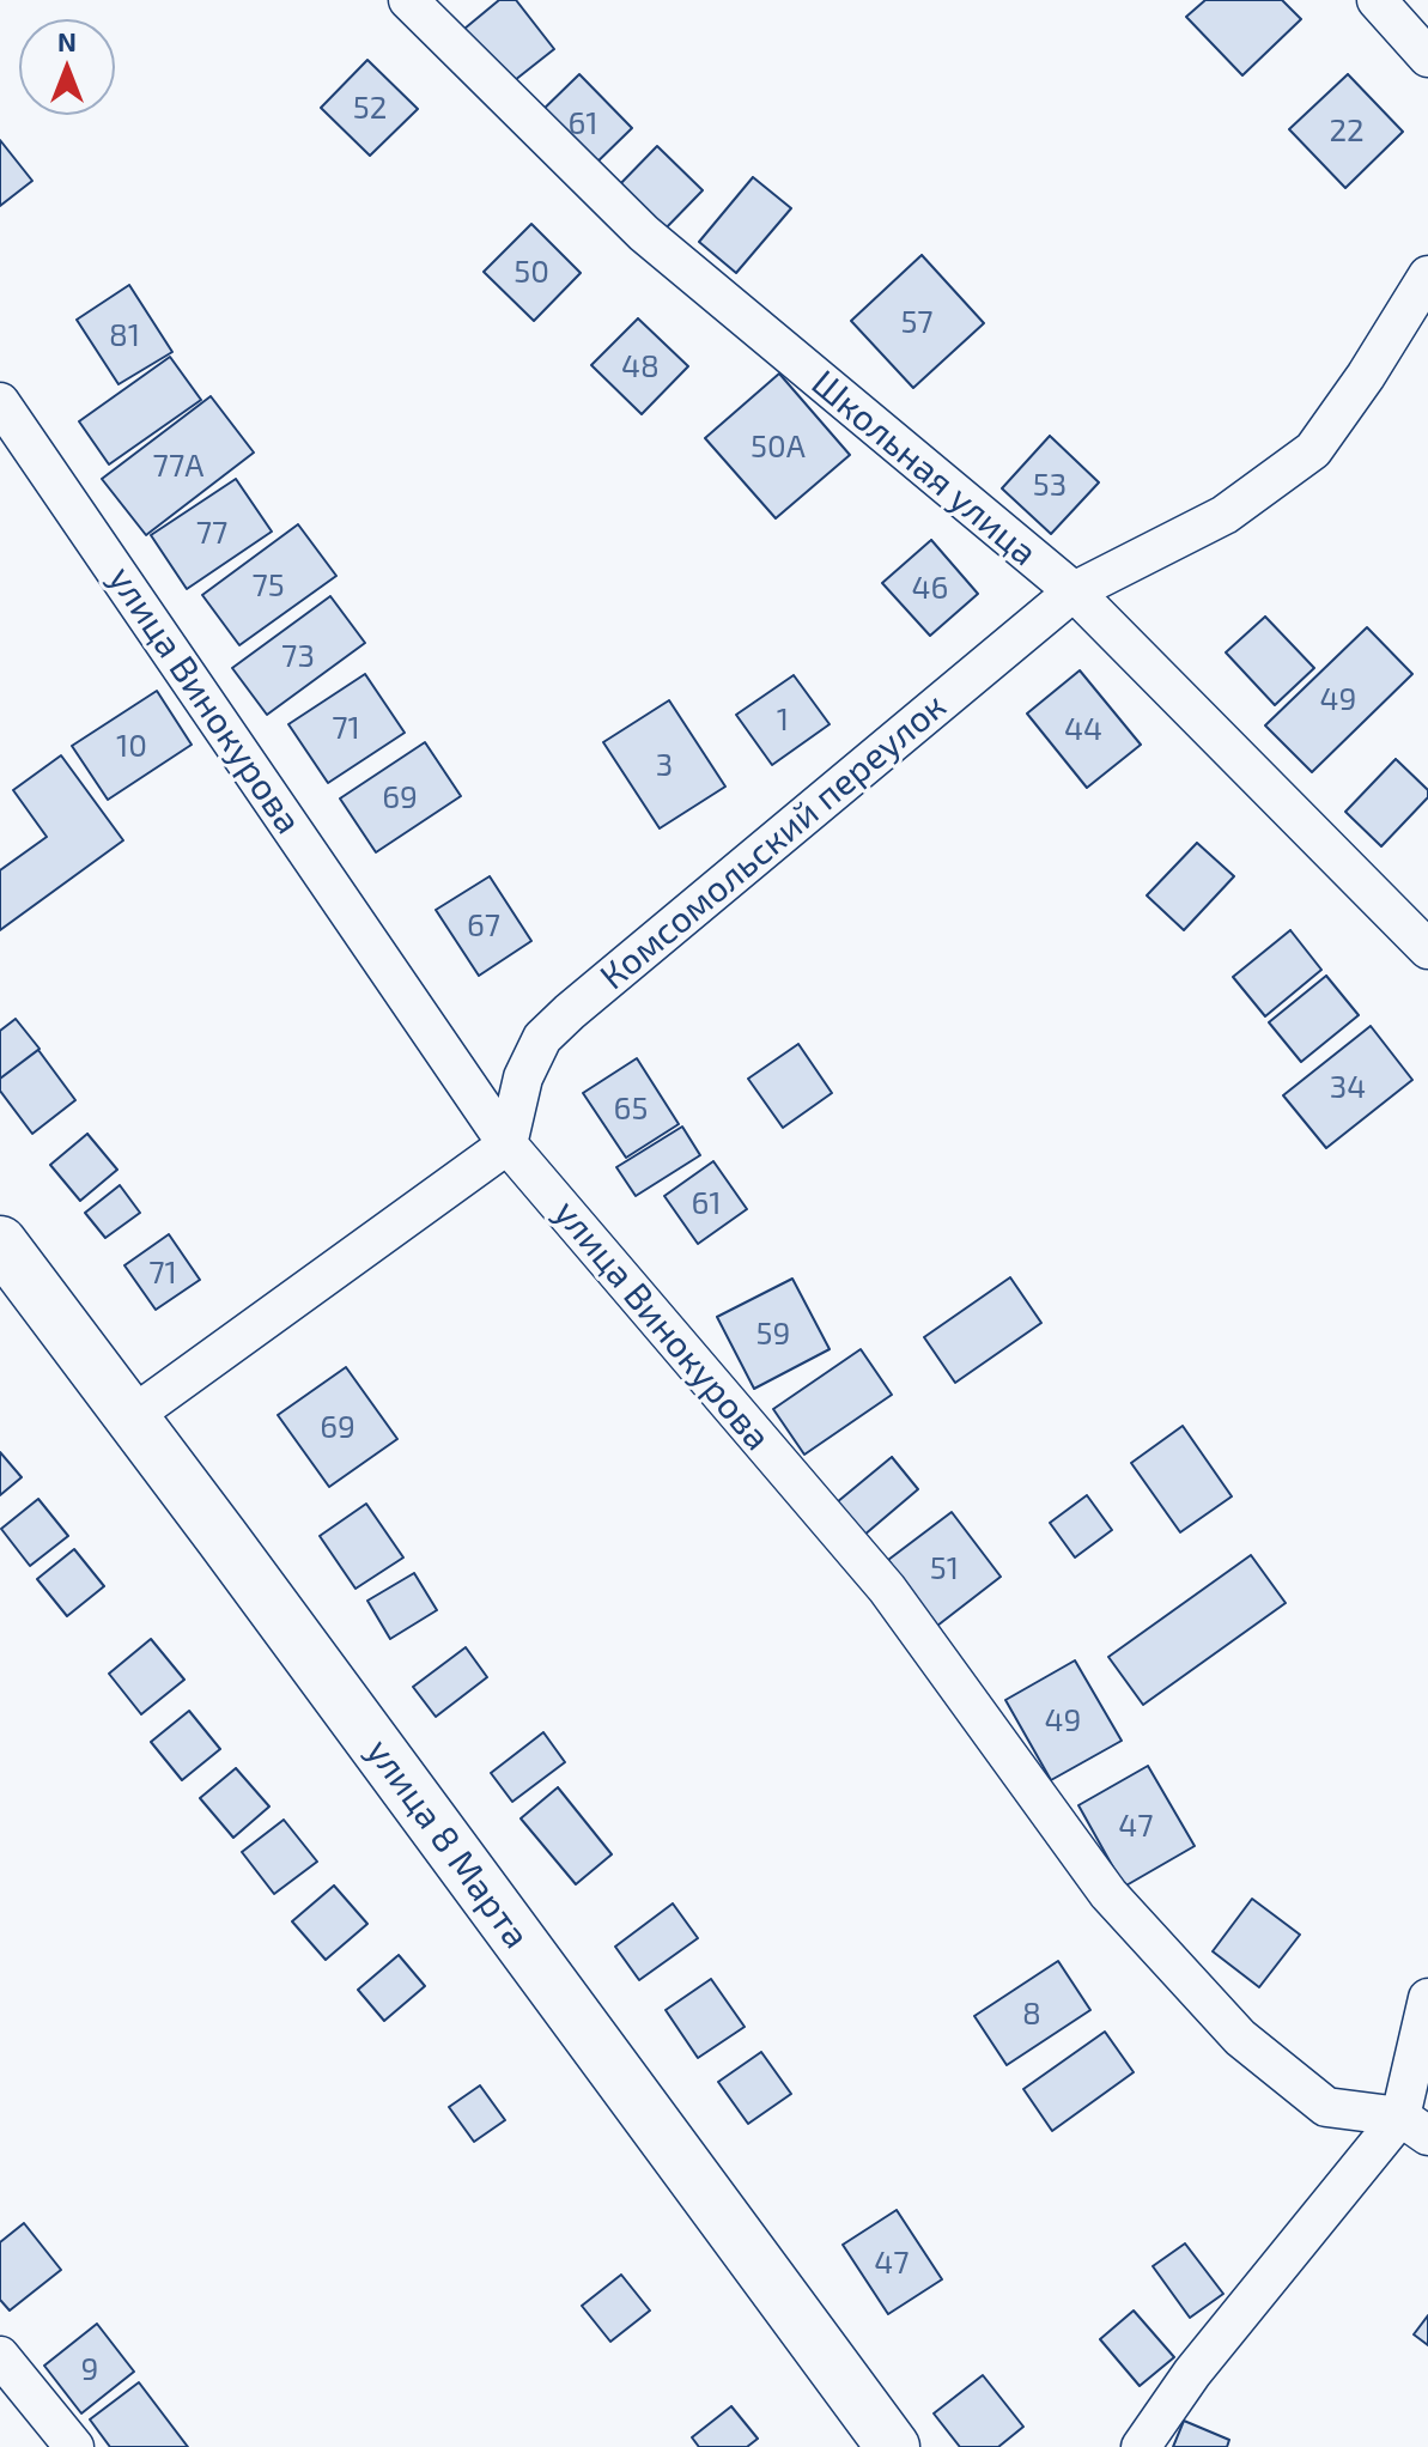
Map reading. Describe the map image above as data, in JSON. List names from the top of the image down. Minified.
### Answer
{"streets":{"main road":["улица 8 Марта"],"street":["Школьная улица","улица Винокурова","Комсомольский переулок"]},"crossings":[["Школьная улица","Комсомольский переулок"],["улица Винокурова","Комсомольский переулок"]],"house_numbers":["52","61","22","50","57","81","48","50А","77А","53","77","75","46","73","49","1","71","44","10","3","69","67","34","65","61","71","59","69","51","49","47","8","47","9"],"north":"top"}
